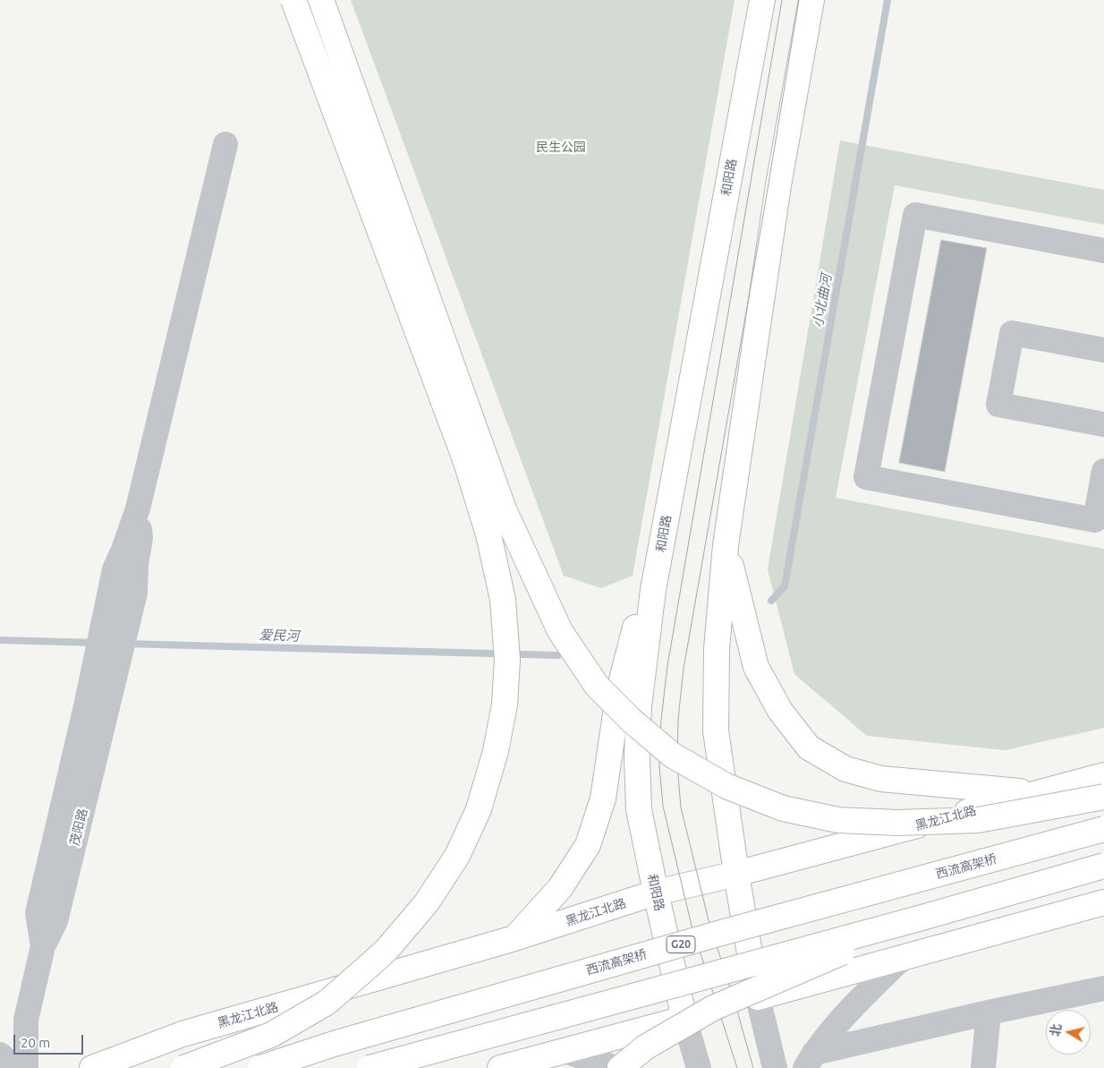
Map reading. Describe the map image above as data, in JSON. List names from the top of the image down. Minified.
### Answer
{"streets":{"main road":["和阳路","黑龙江北路","西流高架桥","G20"],"street":["茂阳路"]},"crossings":[["和阳路","黑龙江北路"]],"water":["小北曲河","爱民河"],"parks":["民生公园"],"scale_bar":"20 m","north":"left"}
